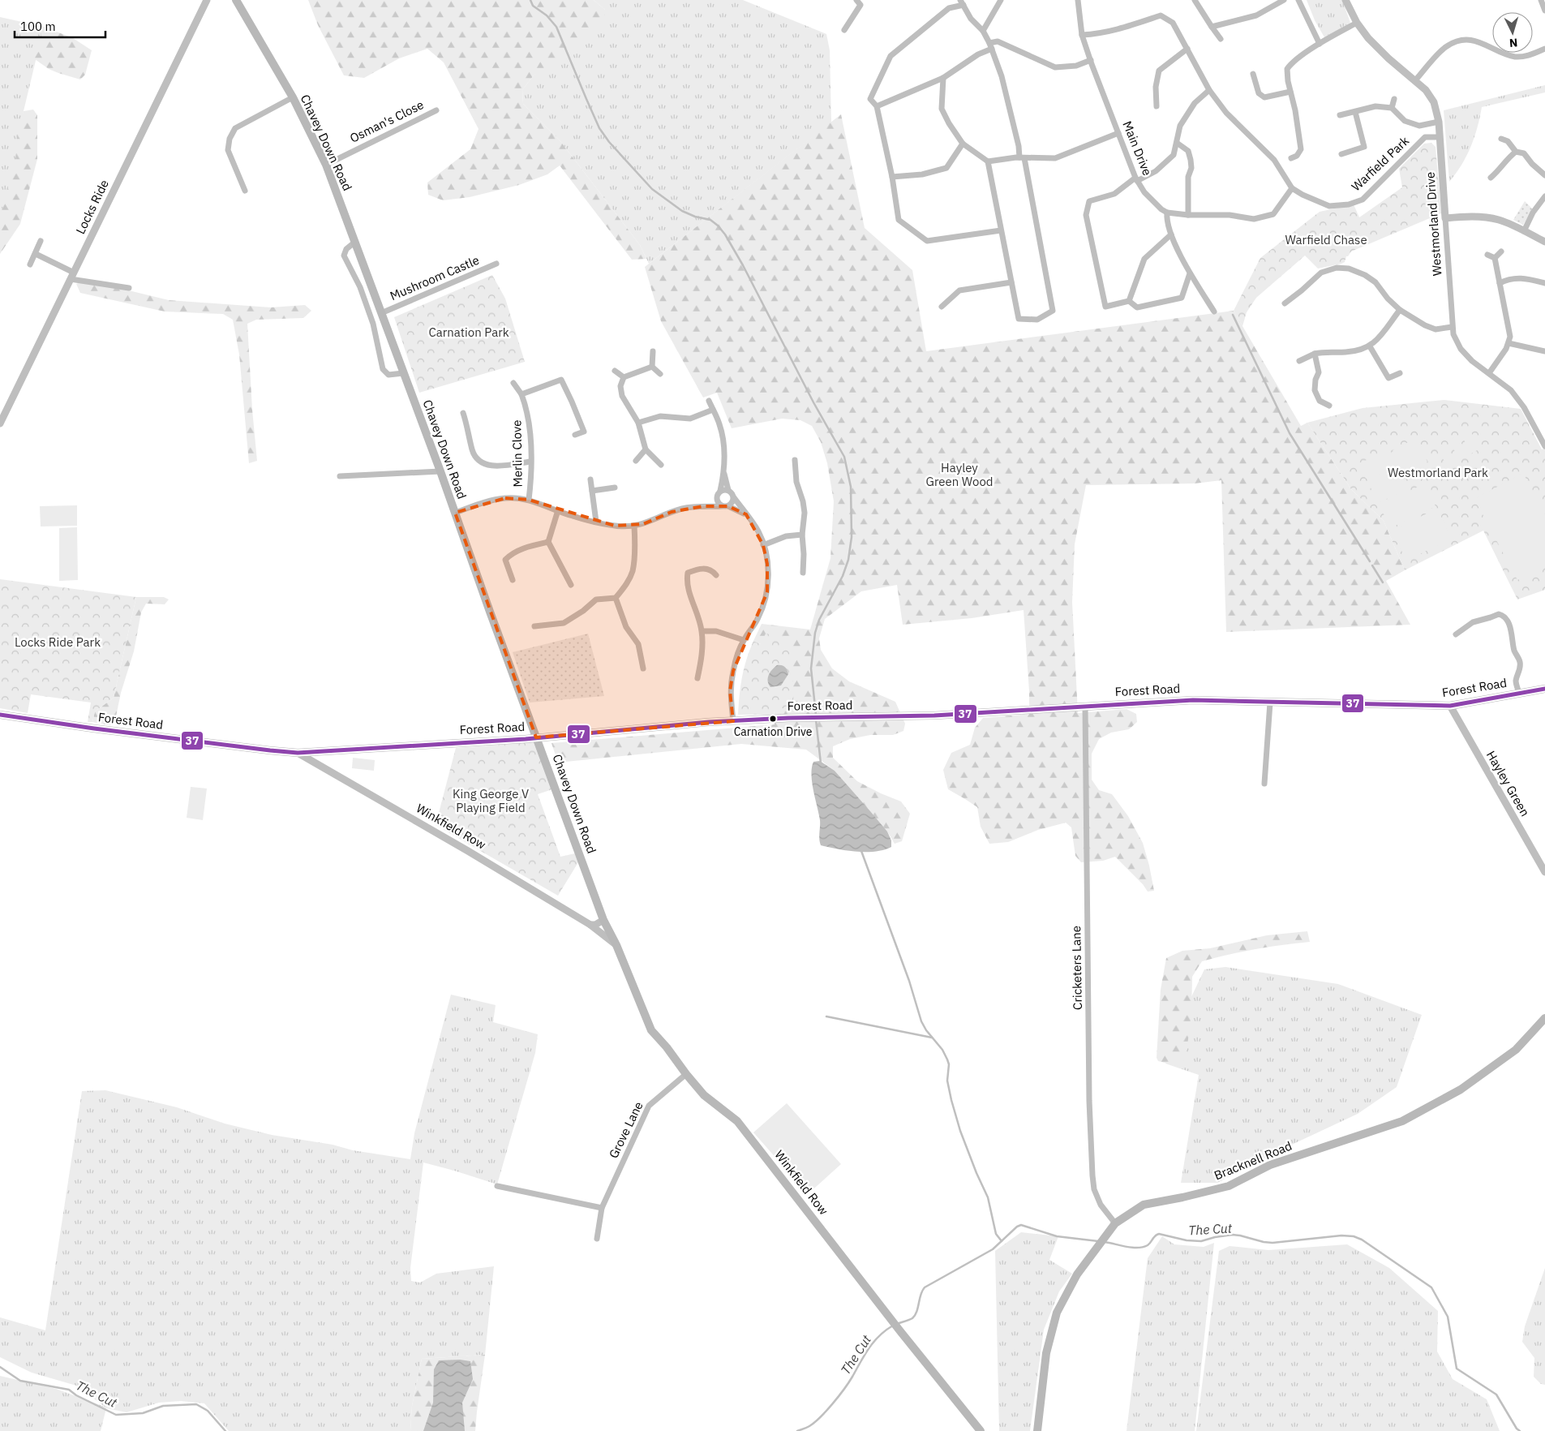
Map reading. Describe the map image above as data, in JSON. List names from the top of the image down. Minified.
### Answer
{"streets":{"main road":["Chavey Down Road","Forest Road","Winkfield Row","Bracknell Road"],"street":["Osman's Close","Main Drive","Warfield Park","Locks Ride","Westmorland Drive","Mushroom Castle","Merlin Clove","Hayley Green","Cricketers Lane","Grove Lane"]},"crossings":[["Osman's Close","Chavey Down Road"],["Chavey Down Road","Mushroom Castle"],["Chavey Down Road","Forest Road"],["Chavey Down Road","Winkfield Row"],["Warfield Park","Westmorland Drive"],["Forest Road","Hayley Green"],["Forest Road","Winkfield Row"],["Forest Road","Cricketers Lane"],["Winkfield Row","Grove Lane"],["Cricketers Lane","Bracknell Road"]],"water":["The Cut"],"parks":["Warfield Chase","Carnation Park","Hayley Green Wood","Westmorland Park","Locks Ride Park","King George V Playing Field"],"places":["Carnation Drive"],"lines":["transit line 37"],"scale_bar":"100 m","north":"bottom"}
